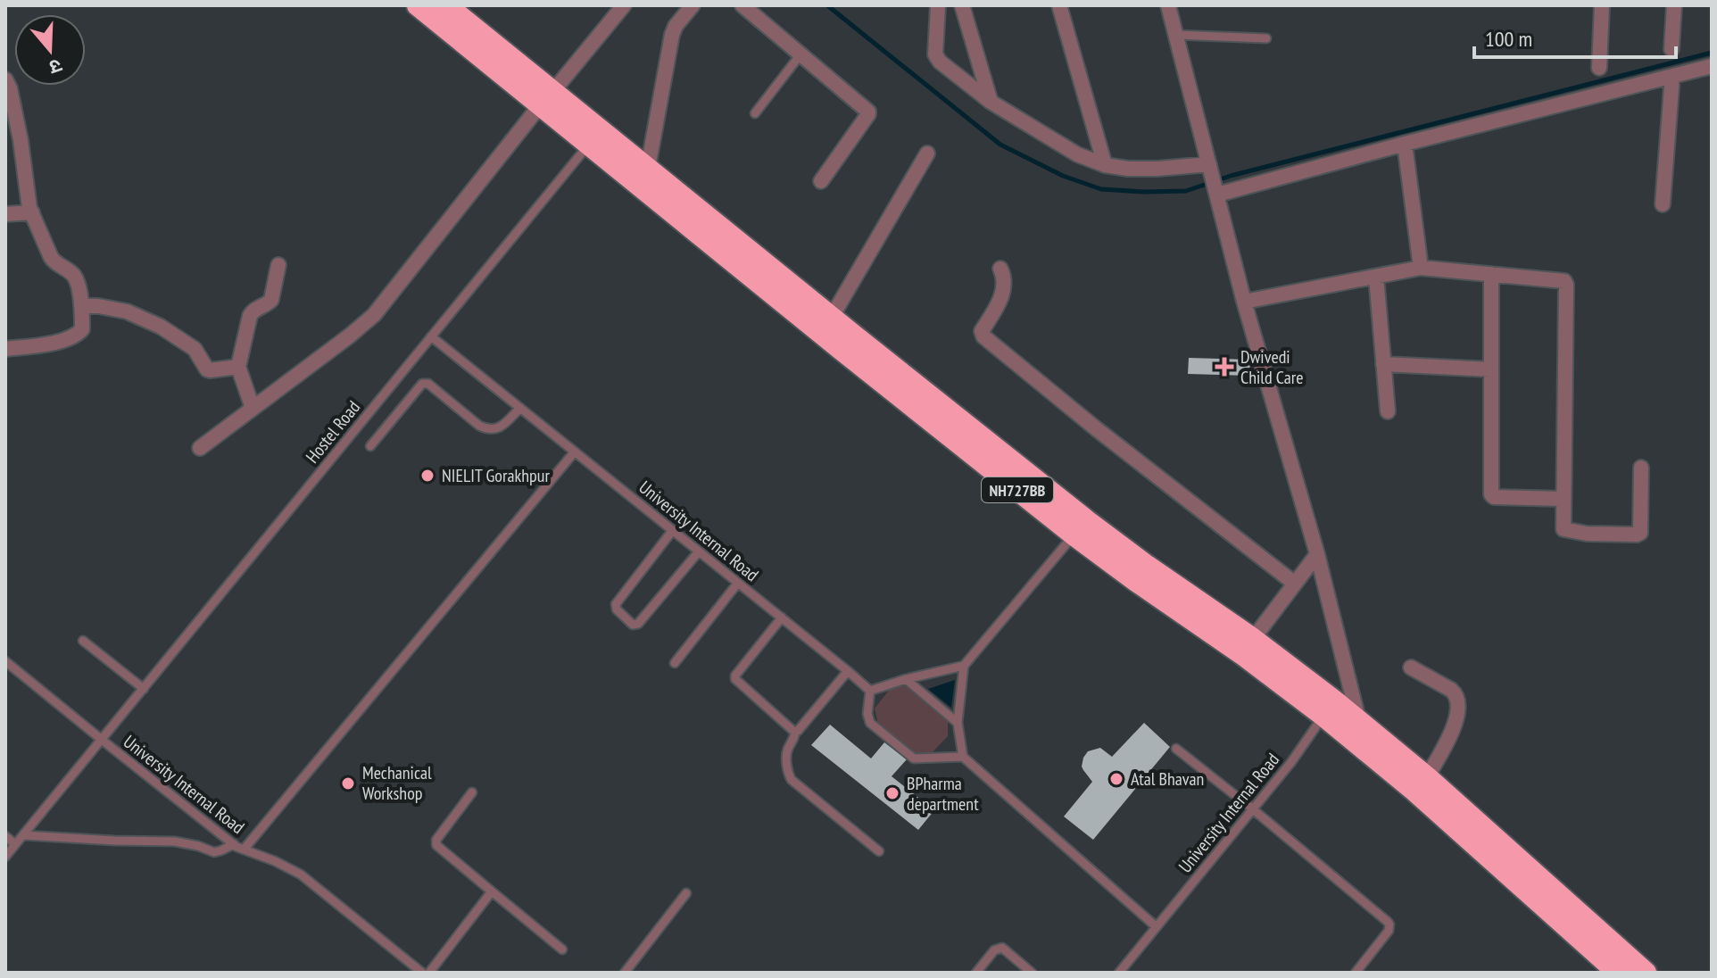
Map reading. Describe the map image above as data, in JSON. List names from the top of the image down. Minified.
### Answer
{"streets":{"highway":["NH727BB"],"lane":["Hostel Road","University Internal Road"]},"crossings":[["Hostel Road","NH727BB"],["Hostel Road","University Internal Road"],["NH727BB","University Internal Road"]],"places":{"health":["Dwivedi Child Care"],"other":["NIELIT Gorakhpur","Atal Bhavan","Mechanical Workshop","BPharma department"]},"scale_bar":"100 m","north":"bottom"}
